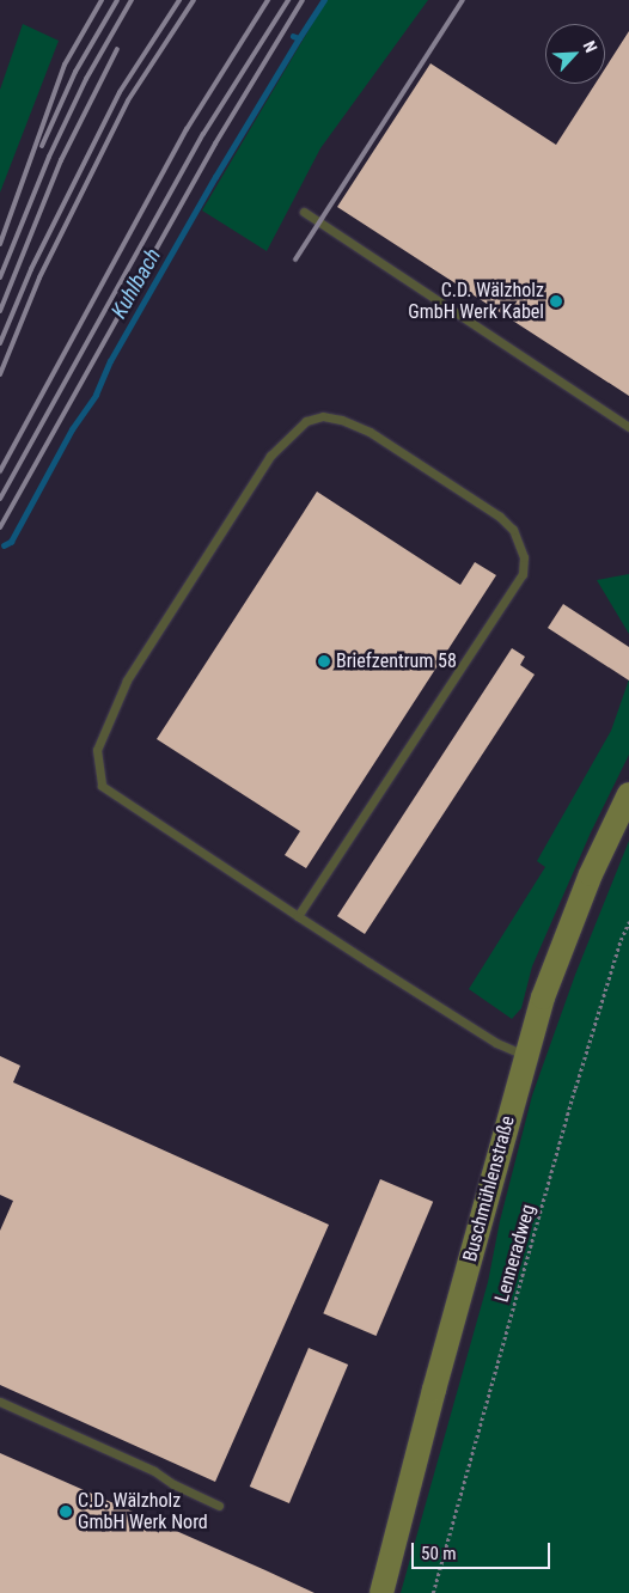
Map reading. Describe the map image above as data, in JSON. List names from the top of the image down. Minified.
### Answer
{"streets":{"street":["Buschmühlenstraße"],"path":["Lenneradweg"]},"water":["Kuhlbach"],"places":["C.D. Wälzholz GmbH Werk Kabel","Briefzentrum 58","C.D. Wälzholz GmbH Werk Nord"],"scale_bar":"50 m","north":"top right"}
